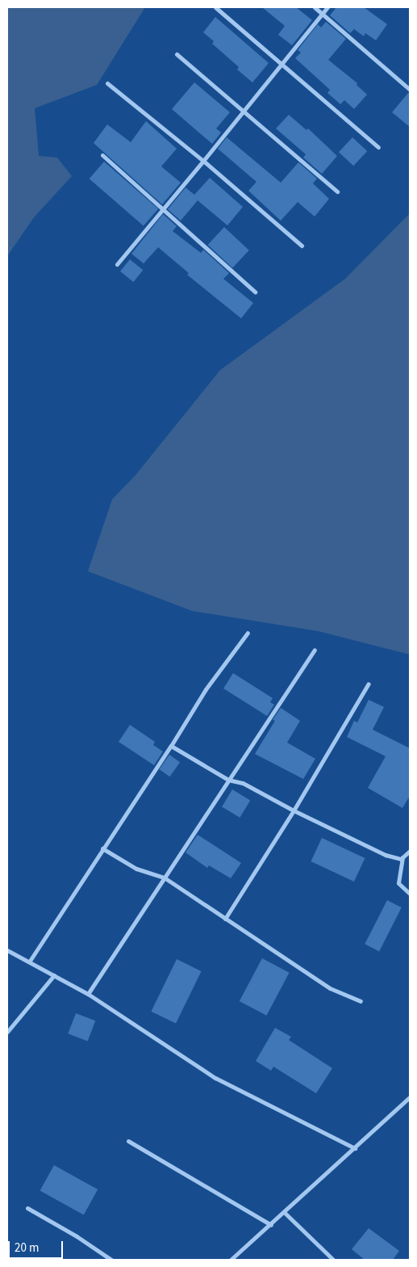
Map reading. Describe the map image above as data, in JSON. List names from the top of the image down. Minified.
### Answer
{"scale_bar":"20 m"}
